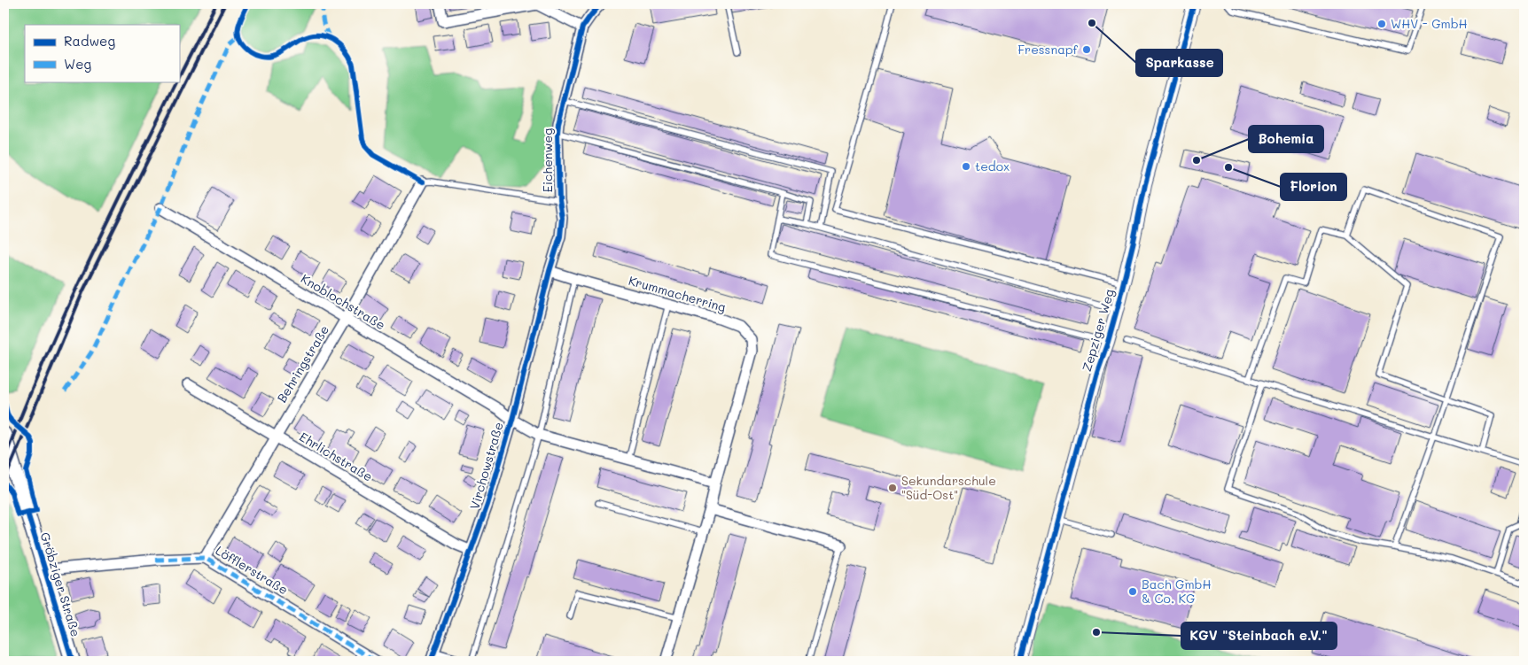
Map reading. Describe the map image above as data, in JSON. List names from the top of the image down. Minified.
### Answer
{"streets":{"main road":["Gröbziger Straße"],"street":["Eichenweg","Krummacherring","Knoblochstraße","Zepziger Weg","Behringstraße","Ehrlichstraße","Virchowstraße","Löfflerstraße"]},"crossings":[["Eichenweg","Krummacherring"],["Eichenweg","Virchowstraße"],["Krummacherring","Virchowstraße"],["Knoblochstraße","Behringstraße"],["Knoblochstraße","Virchowstraße"],["Behringstraße","Ehrlichstraße"],["Behringstraße","Löfflerstraße"],["Ehrlichstraße","Virchowstraße"],["Löfflerstraße","Gröbziger Straße"]],"places":["Sparkasse","WHV - GmbH","Fressnapf","Bohemia","tedox","Florion","Sekundarschule \"Süd-Ost\"","Bach GmbH & Co. KG","KGV \"Steinbach e.V.\""],"legend":["Radweg","Weg"]}
